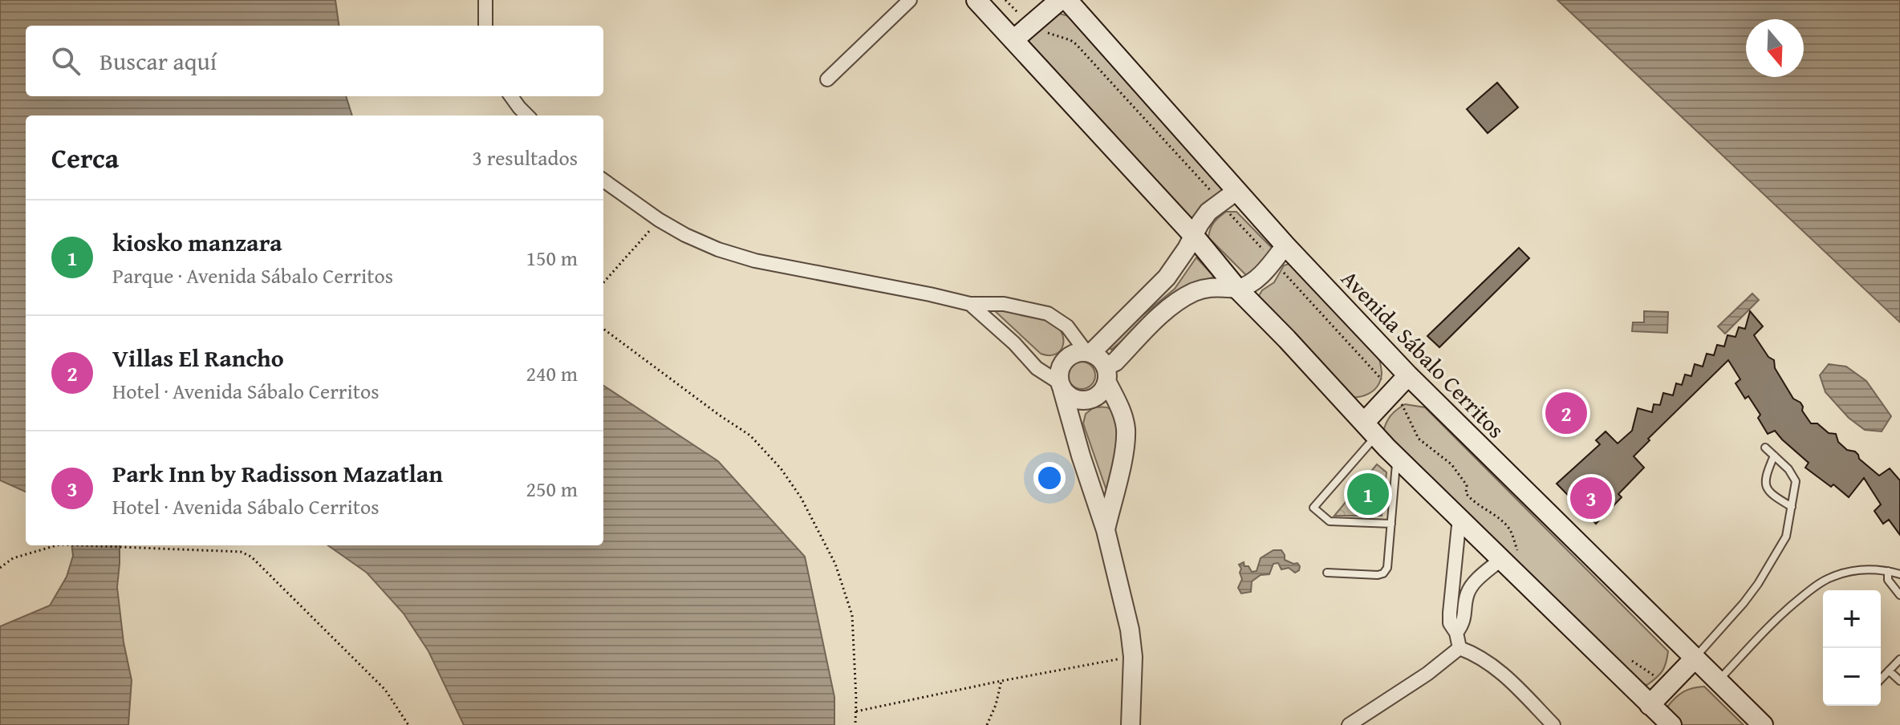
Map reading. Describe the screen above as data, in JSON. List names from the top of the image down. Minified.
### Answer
{"streets":{"main road":["Avenida Sábalo Cerritos"]},"north":"bottom","page":{"search":"Buscar aquí","heading":["Cerca","3 resultados"],"list":[{"mark":"1","name":"kiosko manzara","note":"Parque · Avenida Sábalo Cerritos","value":"150 m"},{"mark":"2","name":"Villas El Rancho","note":"Hotel · Avenida Sábalo Cerritos","value":"240 m"},{"mark":"3","name":"Park Inn by Radisson Mazatlan","note":"Hotel · Avenida Sábalo Cerritos","value":"250 m"}],"pins":["2","1","3"],"map_buttons":["+","−"]}}
